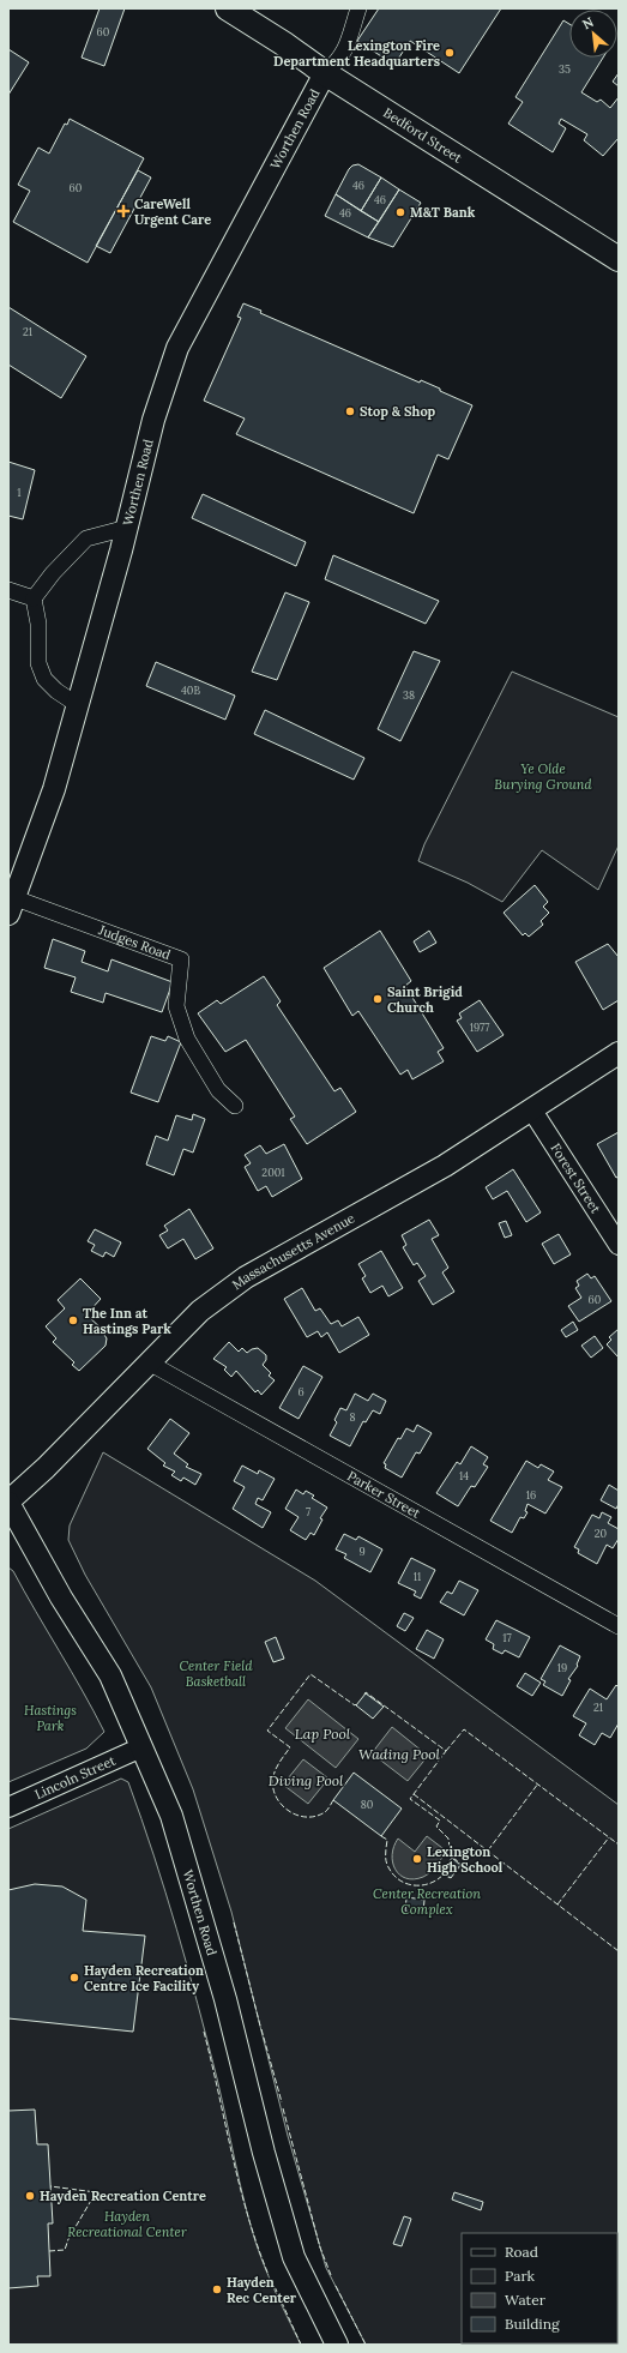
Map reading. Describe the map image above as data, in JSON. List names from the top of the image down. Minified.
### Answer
{"streets":{"main road":["Worthen Road","Bedford Street","Massachusetts Avenue"],"street":["Judges Road","Forest Street","Parker Street","Lincoln Street"]},"crossings":[["Worthen Road","Bedford Street"],["Worthen Road","Judges Road"],["Worthen Road","Massachusetts Avenue"],["Worthen Road","Lincoln Street"],["Forest Street","Massachusetts Avenue"],["Massachusetts Avenue","Parker Street"]],"water":["Lap Pool","Wading Pool","Diving Pool"],"parks":["Ye Olde Burying Ground","Center Field Basketball","Hastings Park","Center Recreation Complex","Hayden Recreational Center"],"places":{"other":["Lexington Fire Department Headquarters","M&T Bank","Stop & Shop","Saint Brigid Church","The Inn at Hastings Park","Lexington High School","Hayden Recreation Centre Ice Facility","Hayden Recreation Centre","Hayden Rec Center"],"health":["CareWell Urgent Care"]},"house_numbers":["60","35","46","60","46","46","21","1","40B","38","1977","2001","60","6","8","14","16","7","20","9","11","17","19","21","80"],"legend":["Road","Park","Water","Building"],"north":"top left"}
